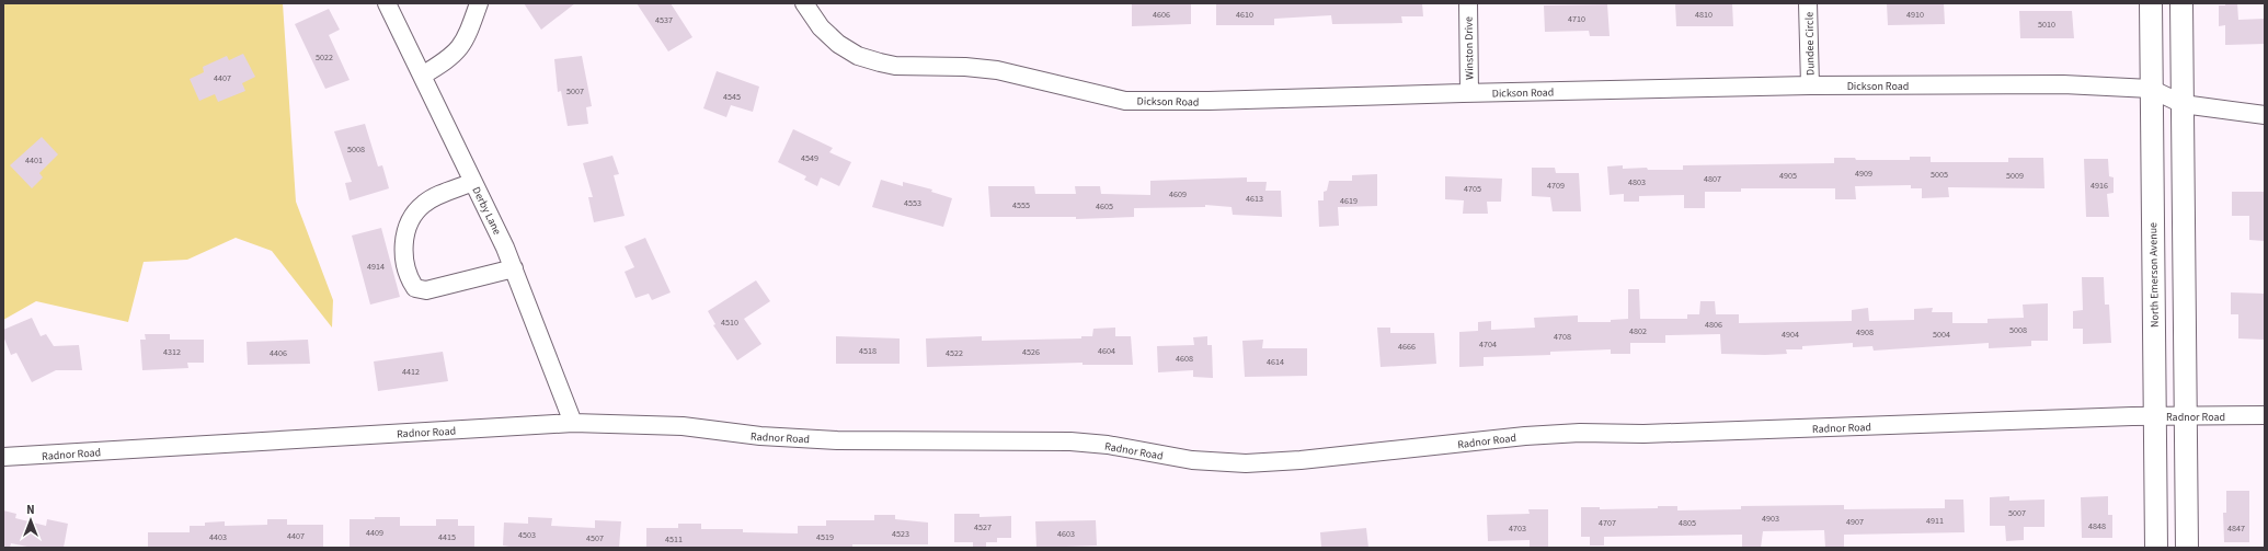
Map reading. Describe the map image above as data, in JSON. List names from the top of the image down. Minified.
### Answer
{"streets":{"main road":["North Emerson Avenue"],"street":["Dundee Circle","Winston Drive","Dickson Road","Derby Lane","Radnor Road"]},"crossings":[["Dundee Circle","Dickson Road"],["Winston Drive","Dickson Road"],["Dickson Road","North Emerson Avenue"],["Derby Lane","Radnor Road"],["North Emerson Avenue","Radnor Road"]],"house_numbers":["4606","4610","4810","4910","4710","4537","5010","5022","4407","5007","4545","5008","4549","4401","4909","5005","4905","5009","4807","4803","4709","4916","4705","4609","4613","4619","4553","4555","4605","4914","4510","4806","5008","4802","4908","4904","5004","4708","4704","4666","4518","4604","4312","4526","4406","4522","4608","4614","4412","5007","4903","4911","4907","4707","4805","4848","4527","4703","4847","4409","4523","4603","4503","4407","4403","4415","4519","4507","4511"],"north":"top"}
